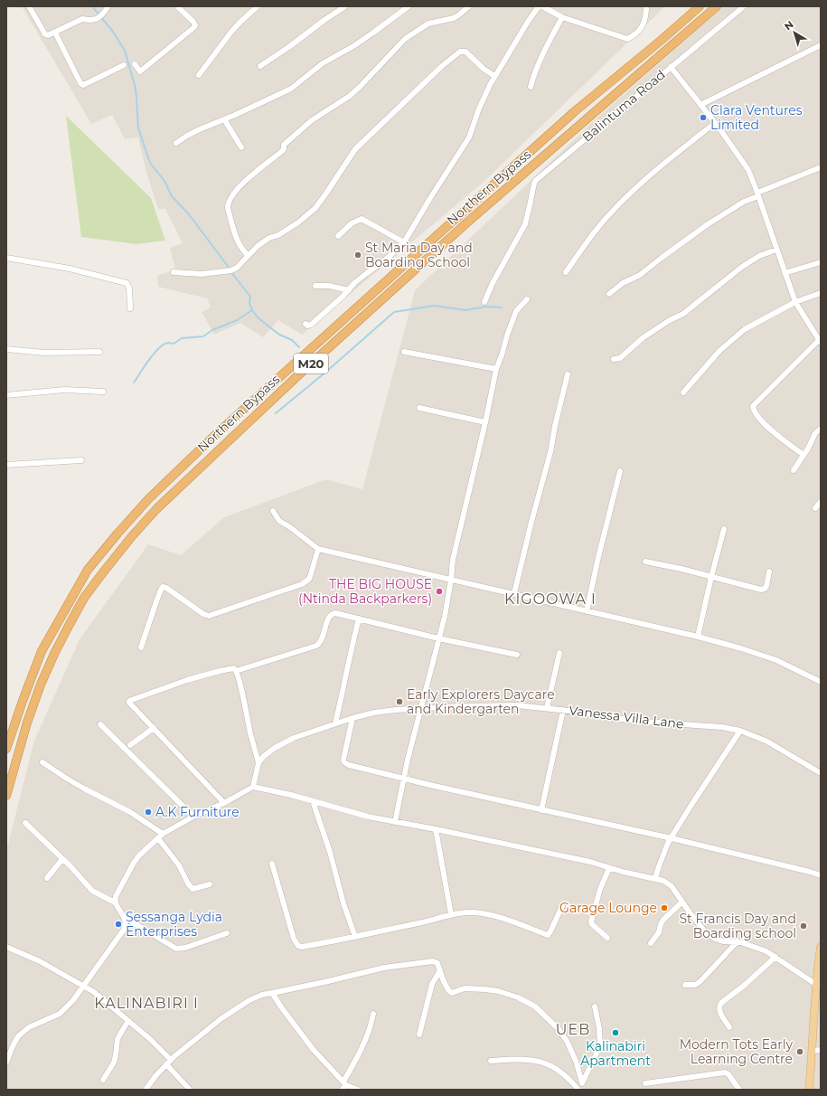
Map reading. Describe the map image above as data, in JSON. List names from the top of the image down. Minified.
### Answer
{"streets":{"highway":["Northern Bypass","M20"],"street":["Balintuma Road","Vanessa Villa Lane"]},"districts":["KIGOOWA I","KALINABIRI I","UEB"],"places":["Clara Ventures Limited","St Maria Day and Boarding School","THE BIG HOUSE (Ntinda Backparkers)","Early Explorers Daycare and Kindergarten","A.K Furniture","Garage Lounge","Sessanga Lydia Enterprises","St Francis Day and Boarding school","Kalinabiri Apartment","Modern Tots Early Learning Centre"],"north":"top left"}
